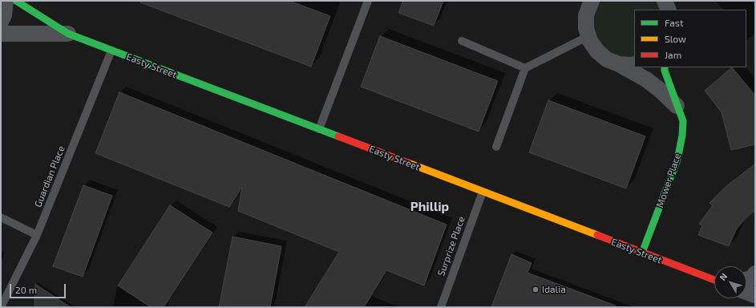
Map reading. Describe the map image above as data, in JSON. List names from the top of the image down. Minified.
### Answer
{"streets":{"street":["Easty Street","Mower Place"],"lane":["Guardian Place","Surprize Place"]},"crossings":[["Easty Street","Guardian Place"],["Easty Street","Mower Place"],["Easty Street","Surprize Place"]],"districts":["Phillip"],"places":["Idalia"],"legend":["Fast","Slow","Jam"],"scale_bar":"20 m","north":"top left"}
